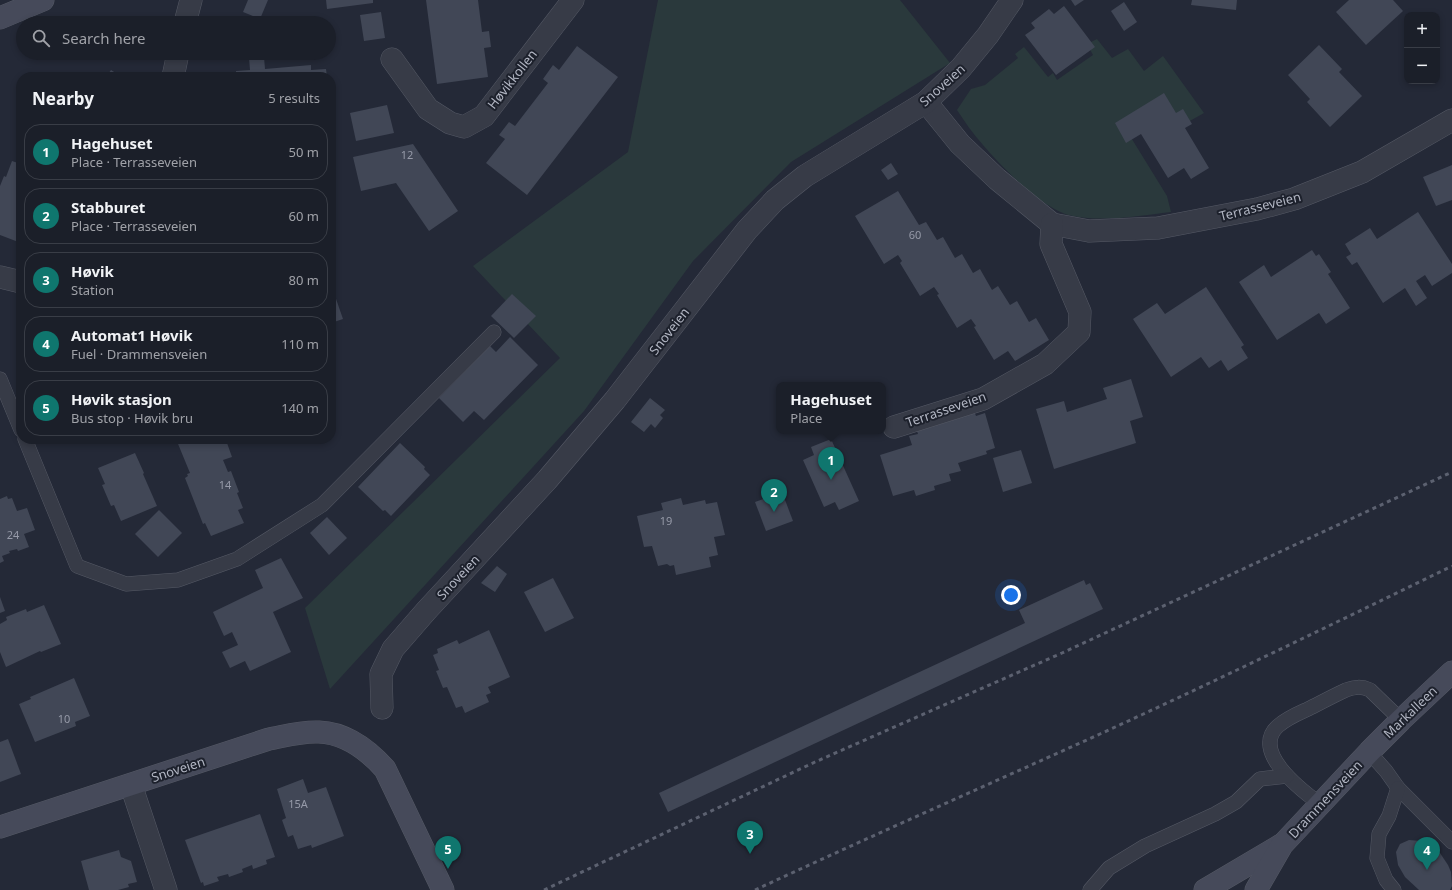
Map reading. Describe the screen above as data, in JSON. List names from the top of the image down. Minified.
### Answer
{"streets":{"main road":["Snoveien","Markalleen","Drammensveien"],"street":["Høvikkollen","Terrasseveien"]},"crossings":[["Snoveien","Terrasseveien"],["Markalleen","Drammensveien"]],"house_numbers":["12","60","14","19","24","10","15A"],"page":{"map_buttons":["+","−"],"search":"Search here","heading":["Nearby","5 results"],"list":[{"mark":"1","name":"Hagehuset","note":"Place · Terrasseveien","value":"50 m"},{"mark":"2","name":"Stabburet","note":"Place · Terrasseveien","value":"60 m"},{"mark":"3","name":"Høvik","note":"Station","value":"80 m"},{"mark":"4","name":"Automat1 Høvik","note":"Fuel · Drammensveien","value":"110 m"},{"mark":"5","name":"Høvik stasjon","note":"Bus stop · Høvik bru","value":"140 m"}],"popup":["Hagehuset","Place"],"pins":["1","2","3","5","4"]}}
